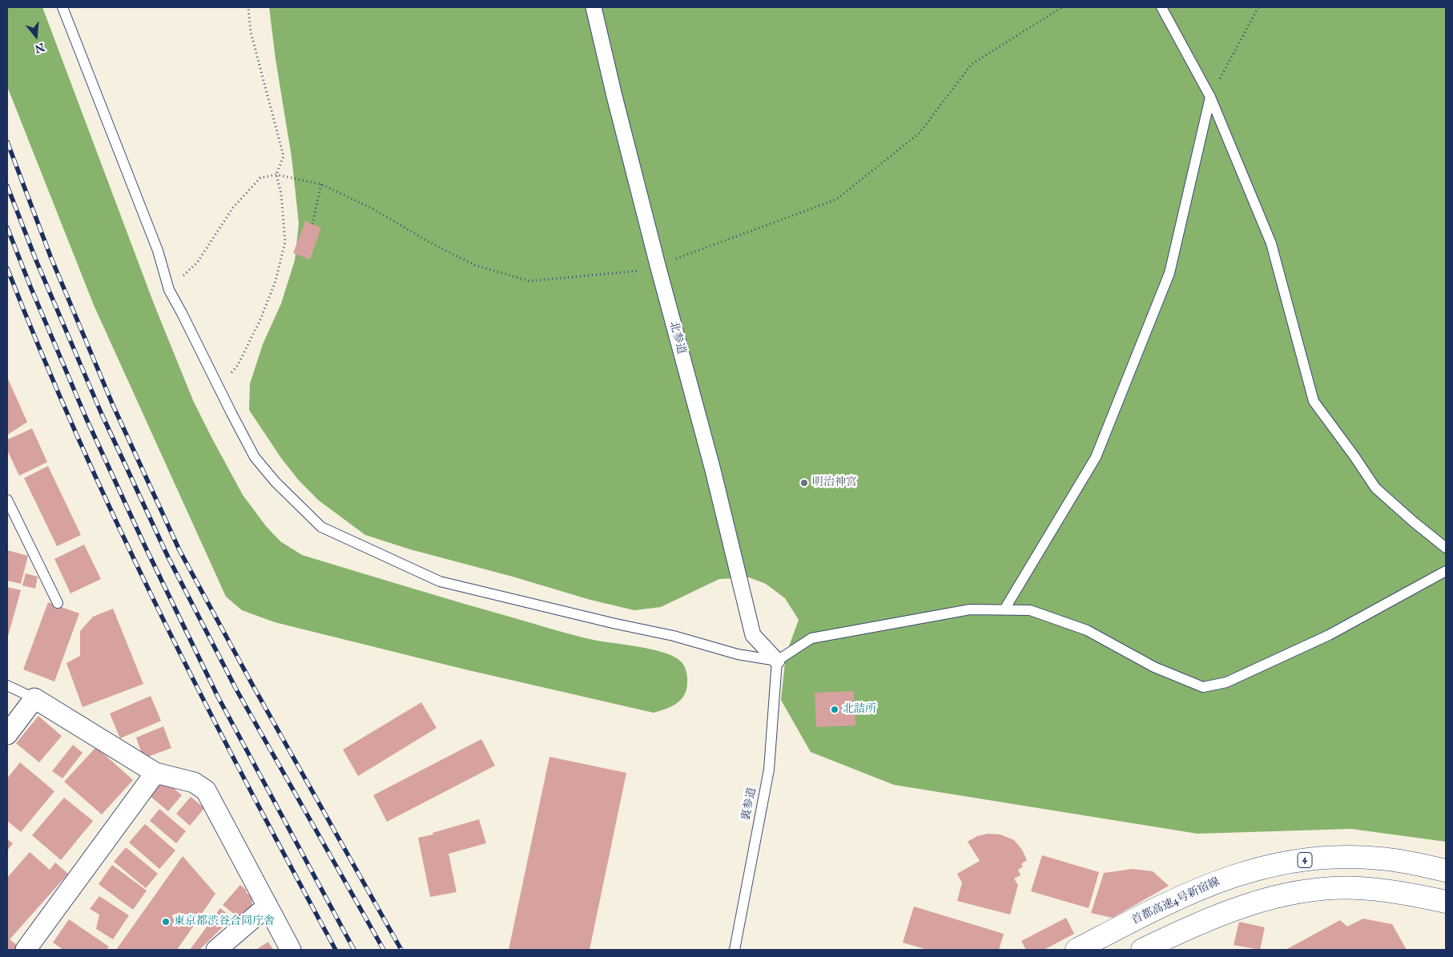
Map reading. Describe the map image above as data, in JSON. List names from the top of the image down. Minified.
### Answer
{"streets":{"highway":["4","首都高速4号新宿線"],"street":["北参道"],"lane":["裏参道"]},"crossings":[["北参道","裏参道"]],"places":["明治神宮","北詰所","東京都渋谷合同庁舎"],"north":"bottom"}
